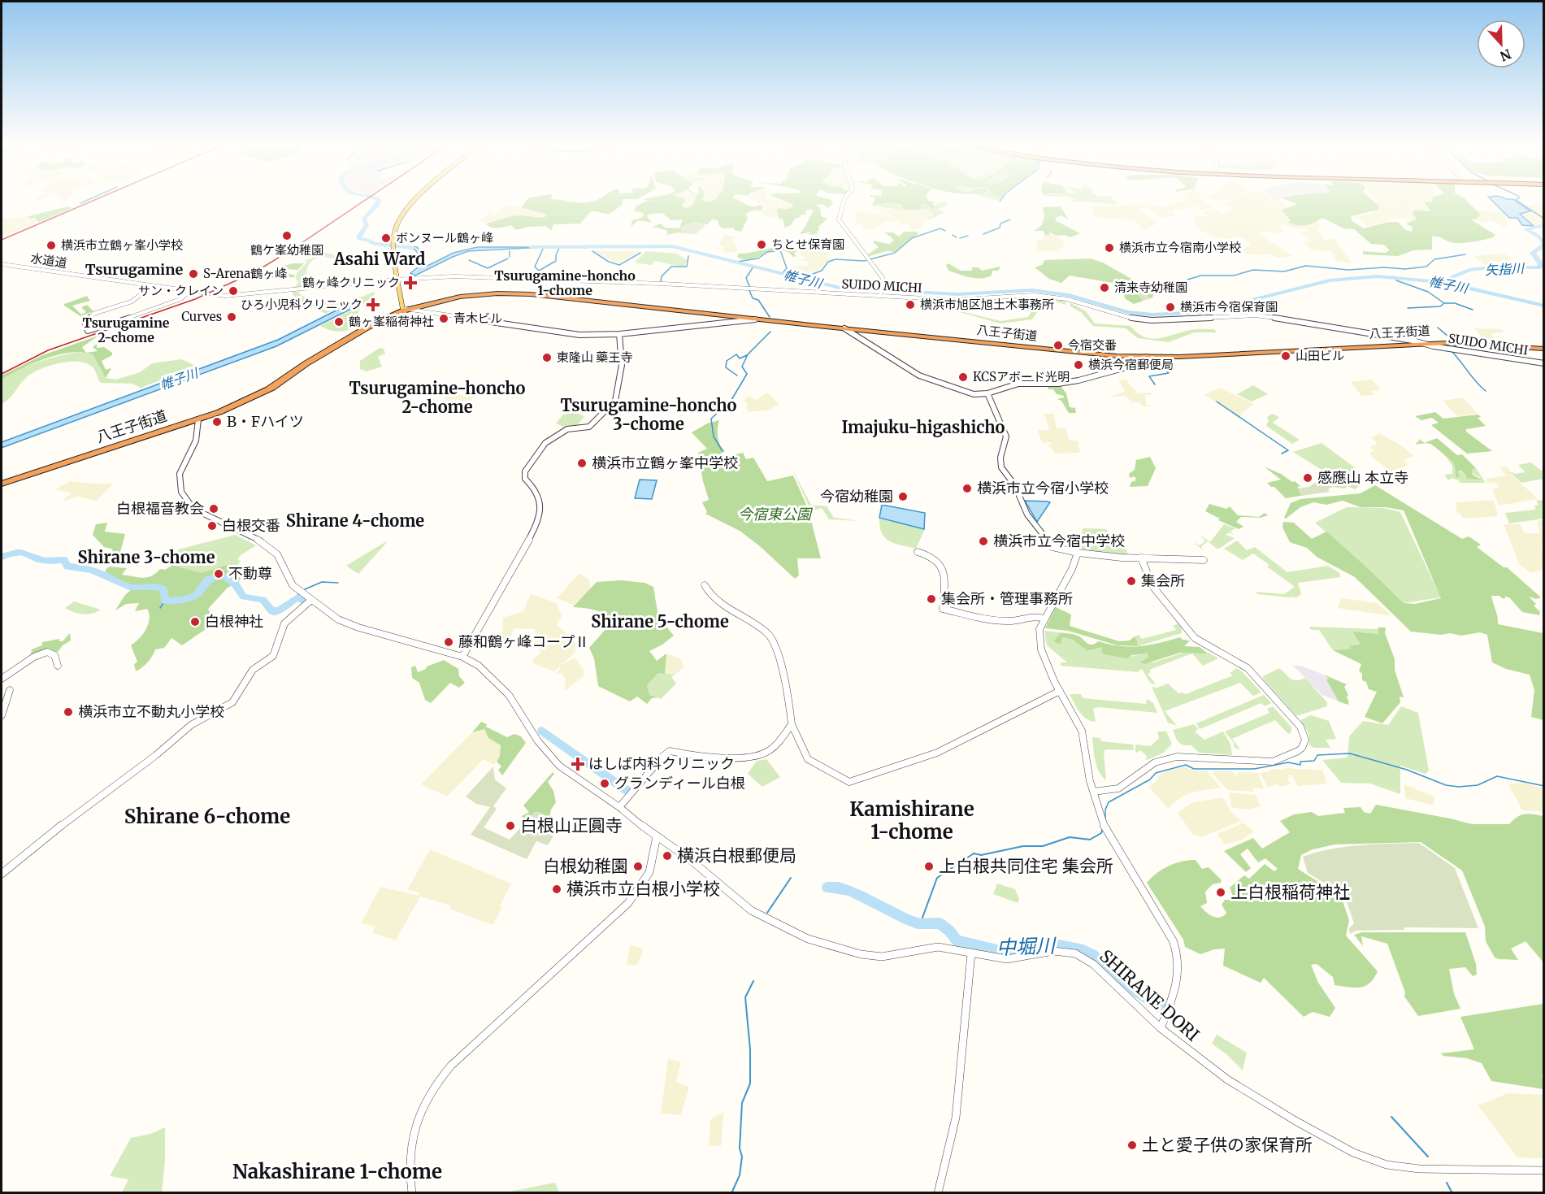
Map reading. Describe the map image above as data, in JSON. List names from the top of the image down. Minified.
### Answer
{"streets":{"highway":["八王子街道"],"street":["水道道","SUIDO MICHI","SHIRANE DORI"]},"crossings":[["水道道","SUIDO MICHI"],["SUIDO MICHI","八王子街道"],["八王子街道","SHIRANE DORI"]],"districts":["Asahi Ward","Tsurugamine","Tsurugamine-honcho 1-chome","Tsurugamine 2-chome","Tsurugamine-honcho 2-chome","Tsurugamine-honcho 3-chome","Imajuku-higashicho","Shirane 4-chome","Shirane 3-chome","Shirane 5-chome","Kamishirane 1-chome","Shirane 6-chome","Nakashirane 1-chome"],"water":["矢指川","帷子川","中堀川"],"parks":["今宿東公園"],"places":{"other":["鶴ケ峯幼稚園","ボンヌール鶴ヶ峰","ちとせ保育園","横浜市立鶴ヶ峯小学校","横浜市立今宿南小学校","S-Arena鶴ヶ峰","清来寺幼稚園","サン・クレイン","横浜市旭区旭土木事務所","横浜市今宿保育園","Curves","青木ビル","鶴ヶ峯稲荷神社","今宿交番","山田ビル","東隆山 藥王寺","横浜今宿郵便局","KCSアボード光明","B・Fハイツ","横浜市立鶴ヶ峯中学校","感應山 本立寺","横浜市立今宿小学校","今宿幼稚園","白根福音教会","白根交番","横浜市立今宿中学校","不動尊","集会所","集会所・管理事務所","白根神社","藤和鶴ヶ峰コープⅡ","横浜市立不動丸小学校","グランディール白根","白根山正圓寺","横浜白根郵便局","白根幼稚園","上白根共同住宅 集会所","横浜市立白根小学校","上白根稲荷神社","土と愛子供の家保育所"],"health":["鶴ヶ峰クリニック","ひろ小児科クリニック","はしば内科クリニック"]},"north":"bottom"}
